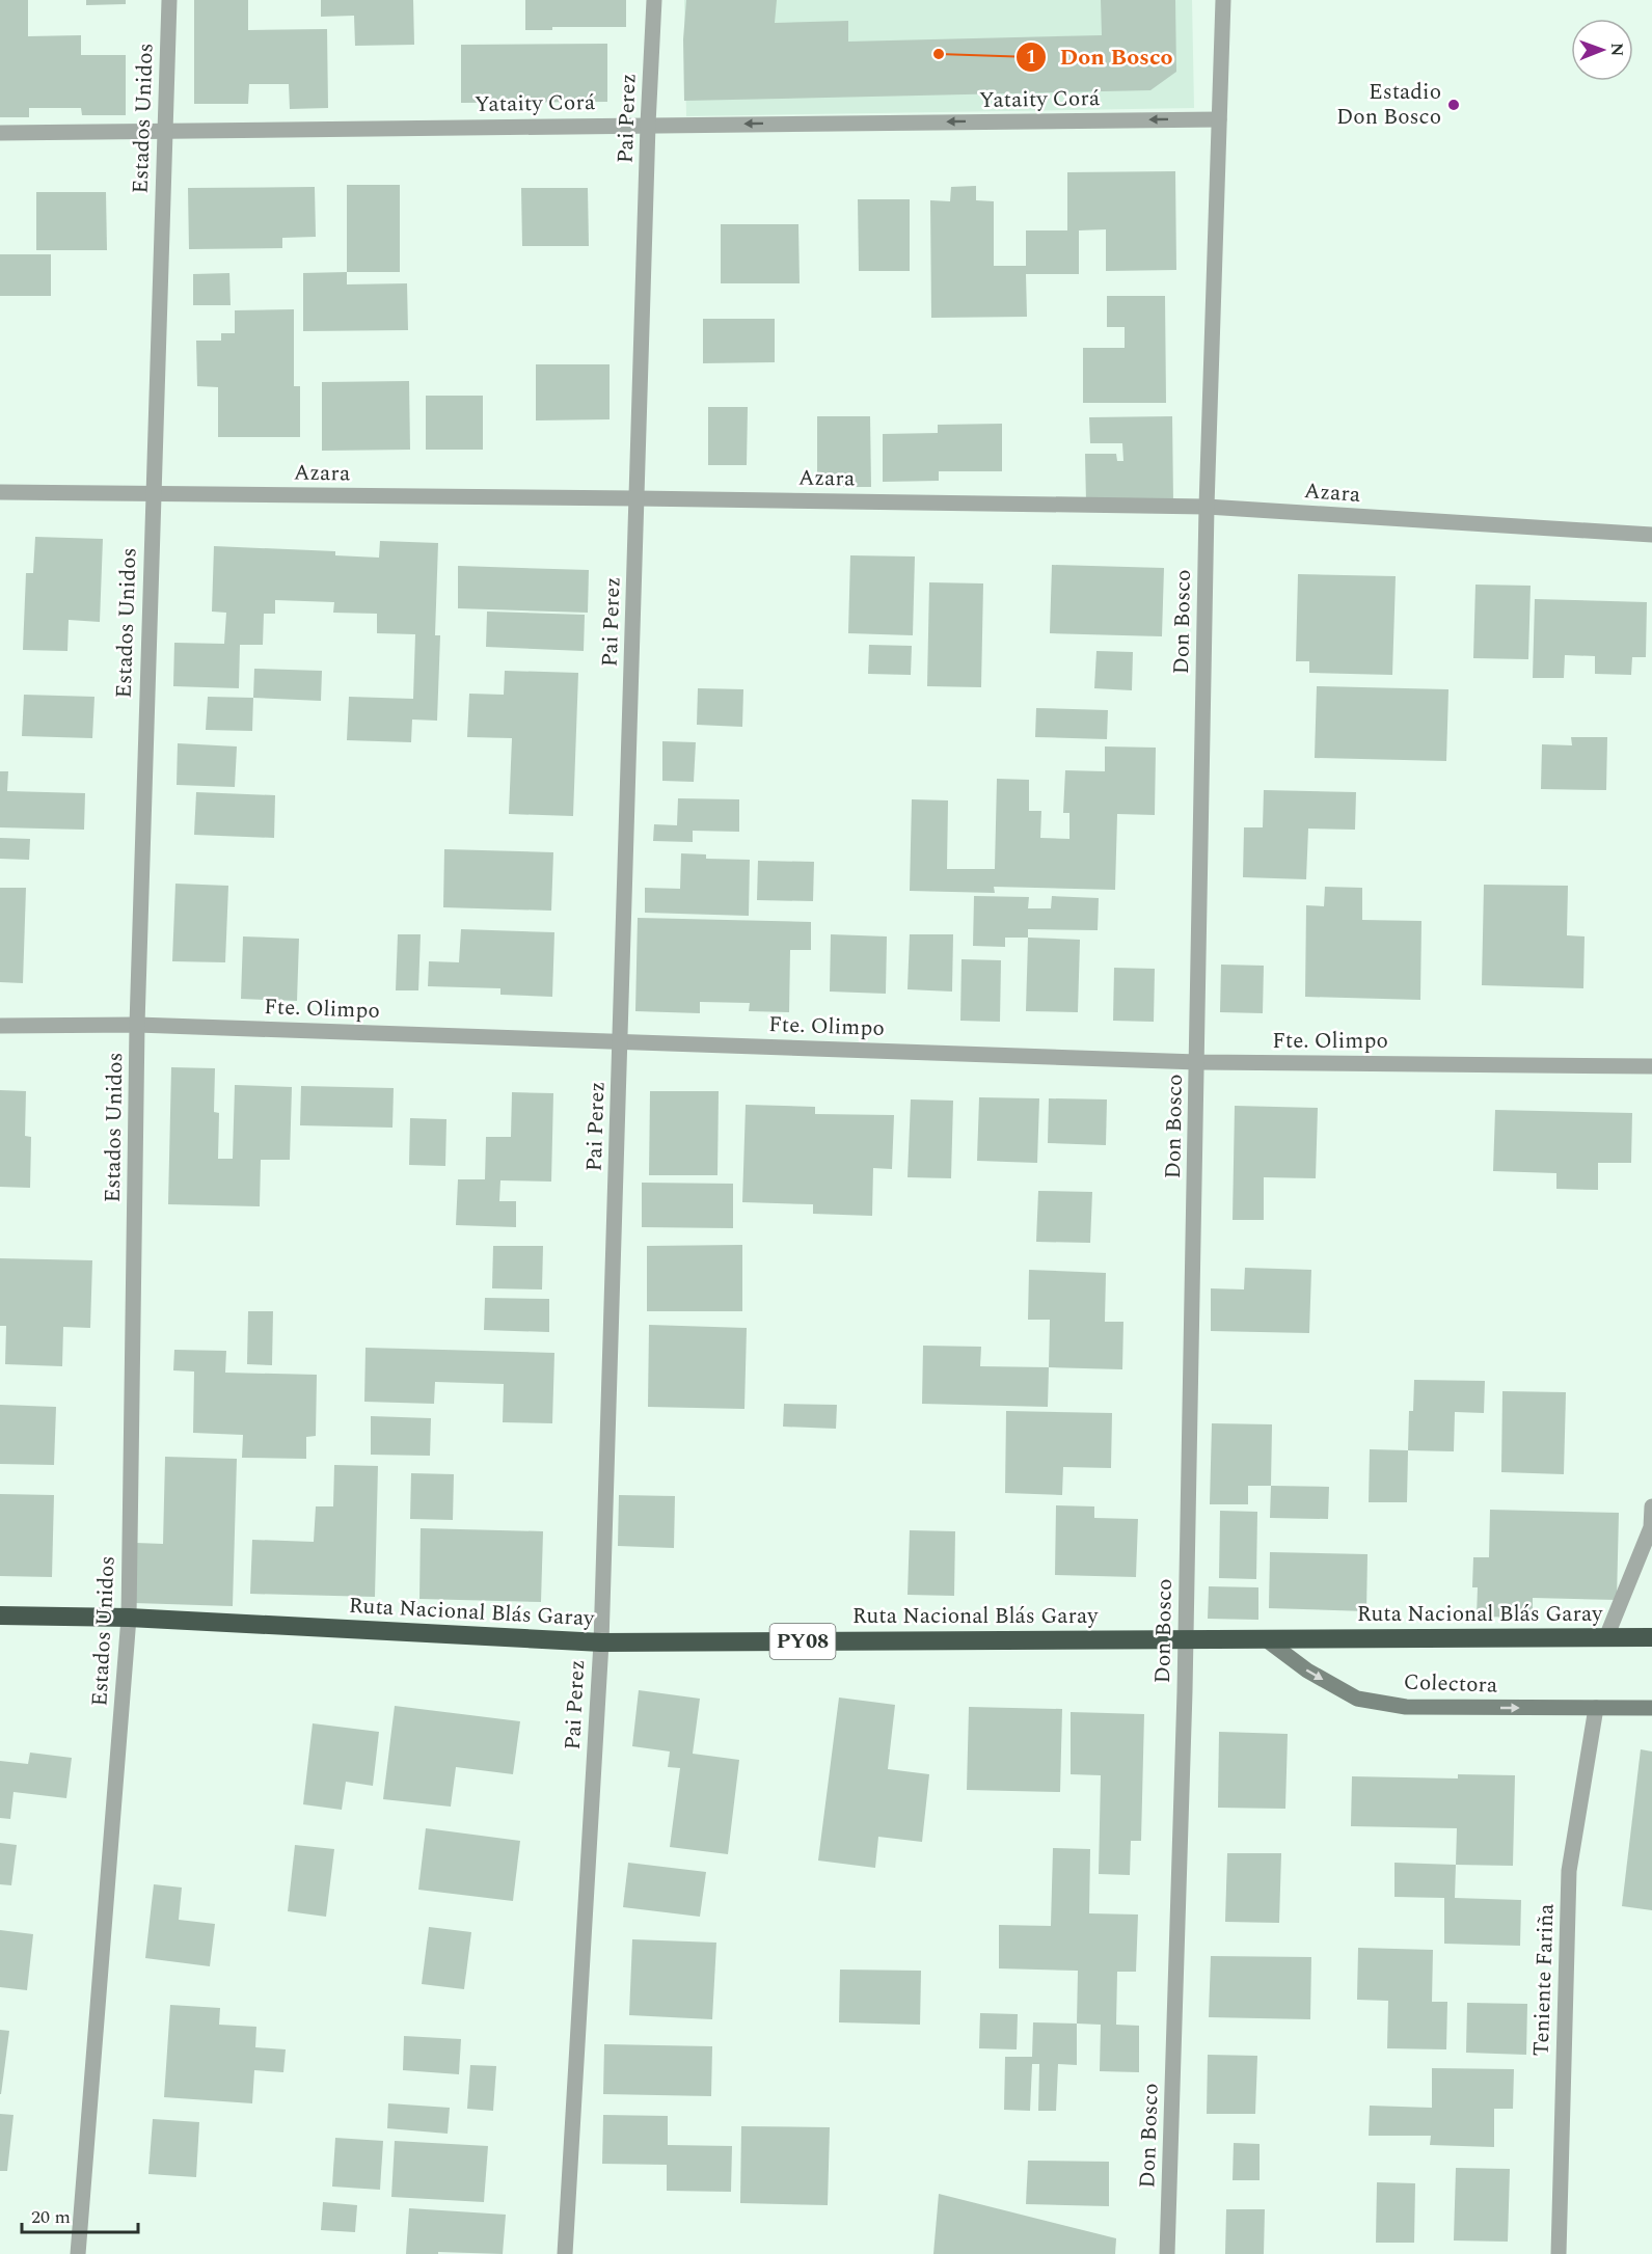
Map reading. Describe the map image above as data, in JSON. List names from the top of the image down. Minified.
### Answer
{"streets":{"highway":["Ruta Nacional Blás Garay","PY08"],"main road":["Colectora"],"street":["Yataity Corá","Estados Unidos","Pai Perez","Azara","Don Bosco","Fte. Olimpo","Teniente Fariña"]},"crossings":[["Yataity Corá","Estados Unidos"],["Yataity Corá","Pai Perez"],["Yataity Corá","Don Bosco"],["Estados Unidos","Azara"],["Estados Unidos","Fte. Olimpo"],["Estados Unidos","Ruta Nacional Blás Garay"],["Pai Perez","Azara"],["Pai Perez","Fte. Olimpo"],["Pai Perez","Ruta Nacional Blás Garay"],["Azara","Don Bosco"],["Don Bosco","Fte. Olimpo"],["Don Bosco","Ruta Nacional Blás Garay"],["Ruta Nacional Blás Garay","Colectora"],["Colectora","Teniente Fariña"]],"one_way":["Yataity Corá","Colectora"],"places":["Don Bosco","Estadio Don Bosco"],"scale_bar":"20 m","north":"right"}
